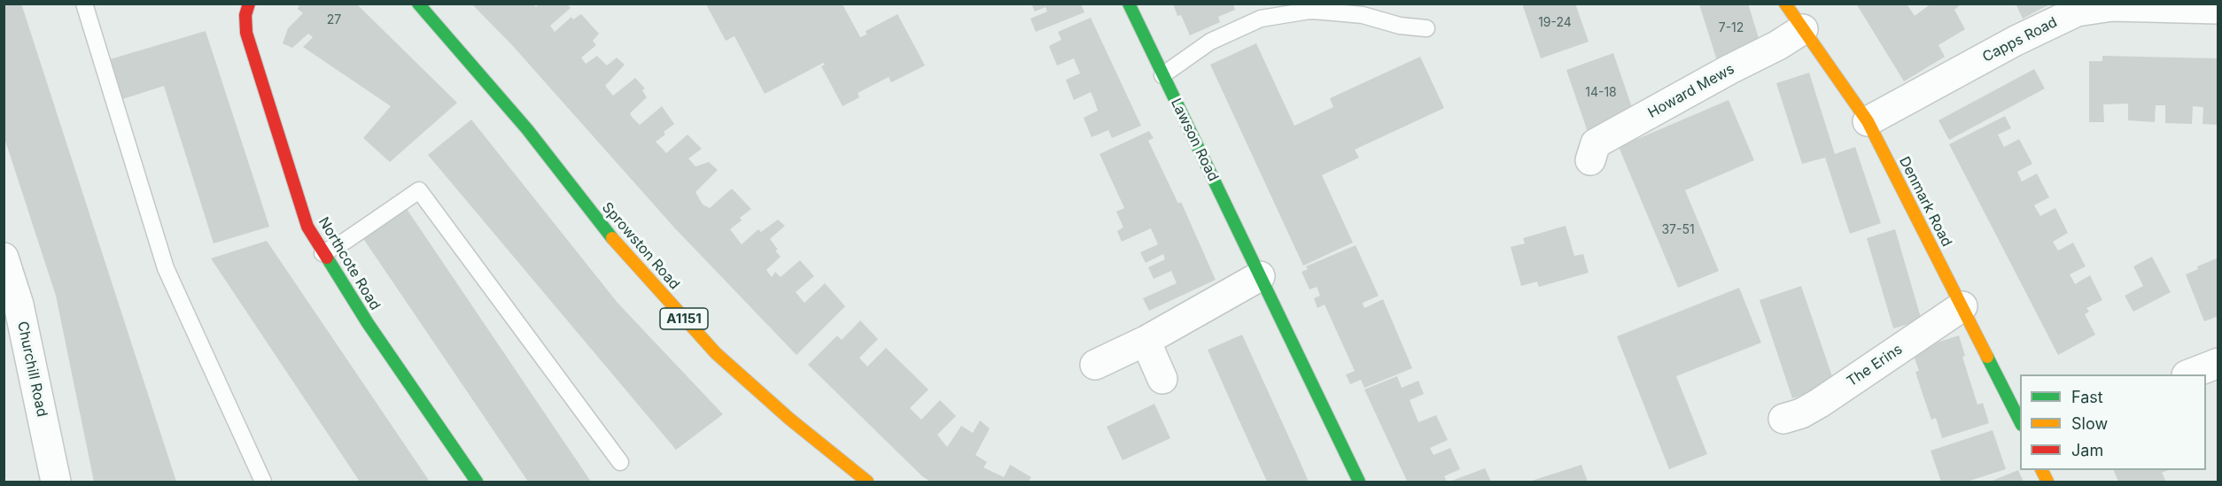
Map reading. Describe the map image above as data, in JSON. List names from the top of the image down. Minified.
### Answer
{"streets":{"street":["Capps Road","Howard Mews","Lawson Road","Denmark Road","Sprowston Road","Northcote Road","A1151","The Erins","Churchill Road"]},"crossings":[["Capps Road","Denmark Road"],["Howard Mews","Denmark Road"],["Denmark Road","The Erins"]],"house_numbers":["27","19-24","7-12","14-18","37-51"],"legend":["Fast","Slow","Jam"]}
